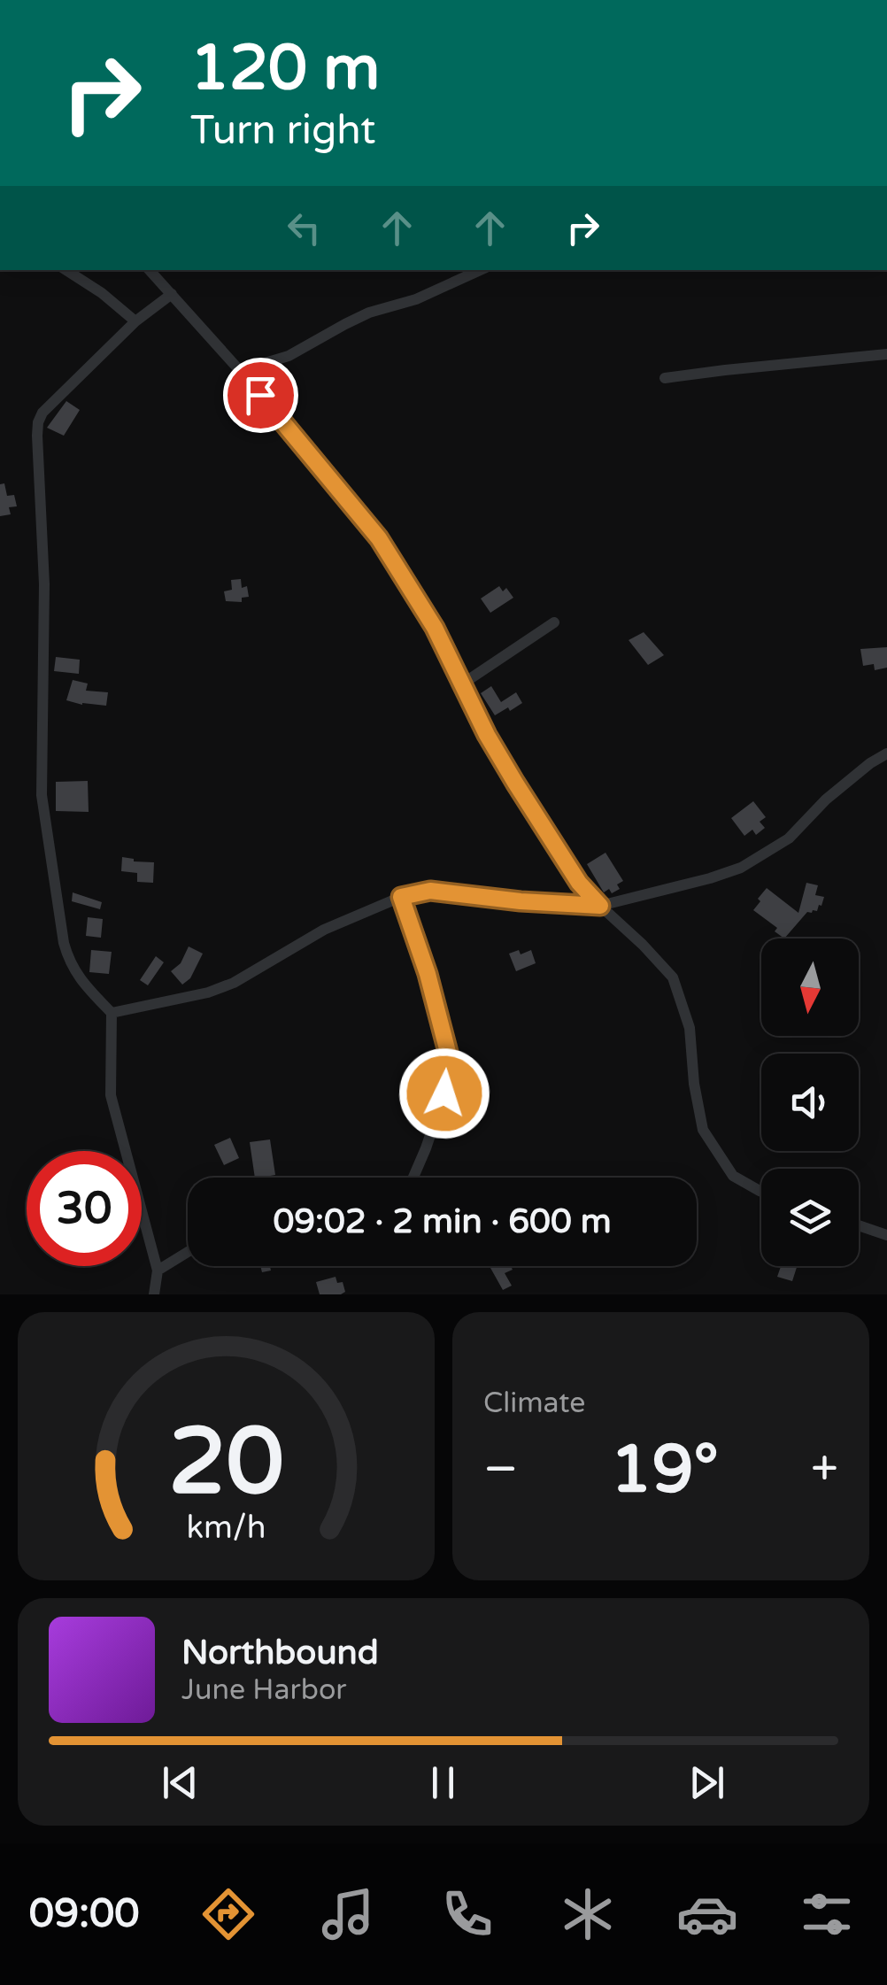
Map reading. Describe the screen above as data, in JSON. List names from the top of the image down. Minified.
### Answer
{"north":"bottom","page":{"turn":["120 m","Turn right"],"limit":"30","trip":"09:02 · 2 min · 600 m","tile":"Climate","heat":["−","19°","+"],"song":["Northbound","June Harbor"],"tabs":"09:00","gauge":["20","km/h"]}}
